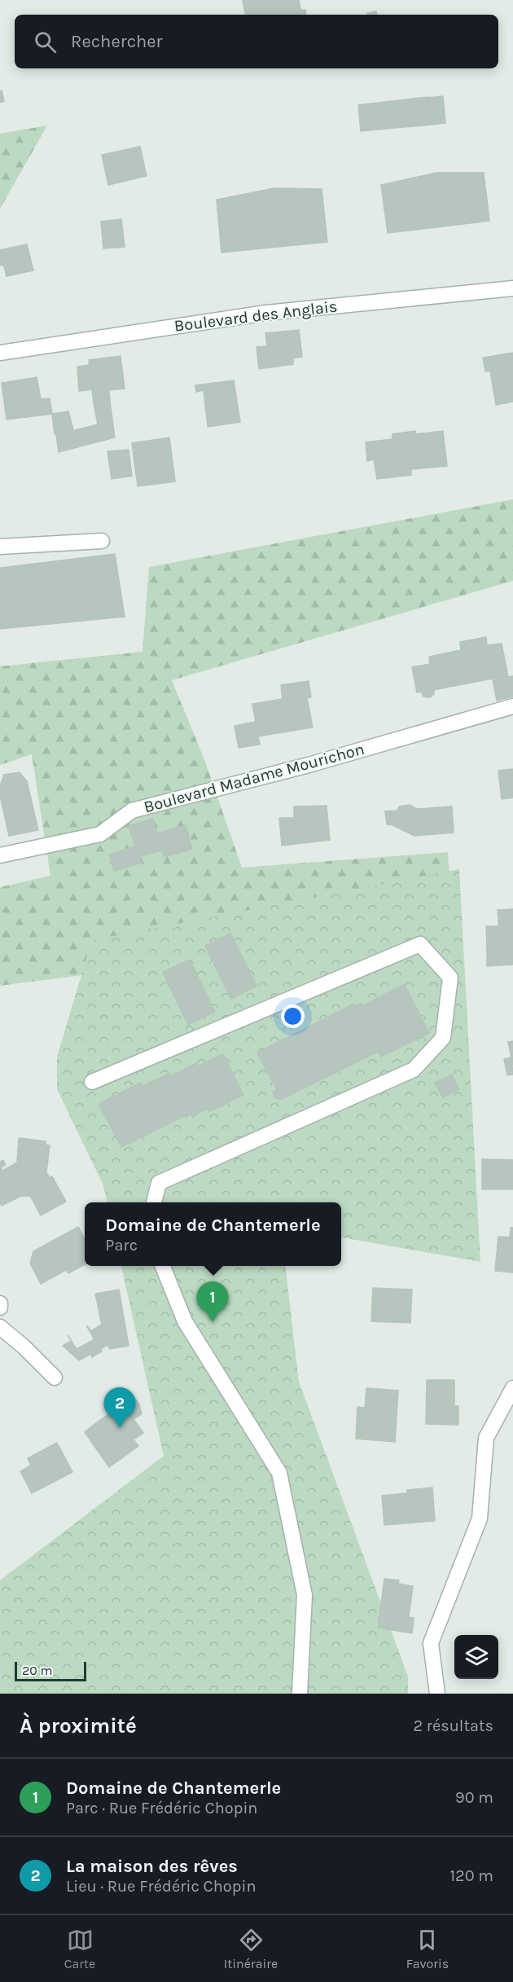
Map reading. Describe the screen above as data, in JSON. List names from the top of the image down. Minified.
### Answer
{"streets":{"street":["Boulevard des Anglais","Boulevard Madame Mourichon"]},"scale_bar":"20 m","page":{"search":"Rechercher","popup":["Domaine de Chantemerle","Parc"],"pins":["1","2"],"scale":"20 m","heading":["À proximité","2 résultats"],"list":[{"mark":"1","name":"Domaine de Chantemerle","note":"Parc · Rue Frédéric Chopin","value":"90 m"},{"mark":"2","name":"La maison des rêves","note":"Lieu · Rue Frédéric Chopin","value":"120 m"}],"nav":["Carte","Itinéraire","Favoris"]}}
